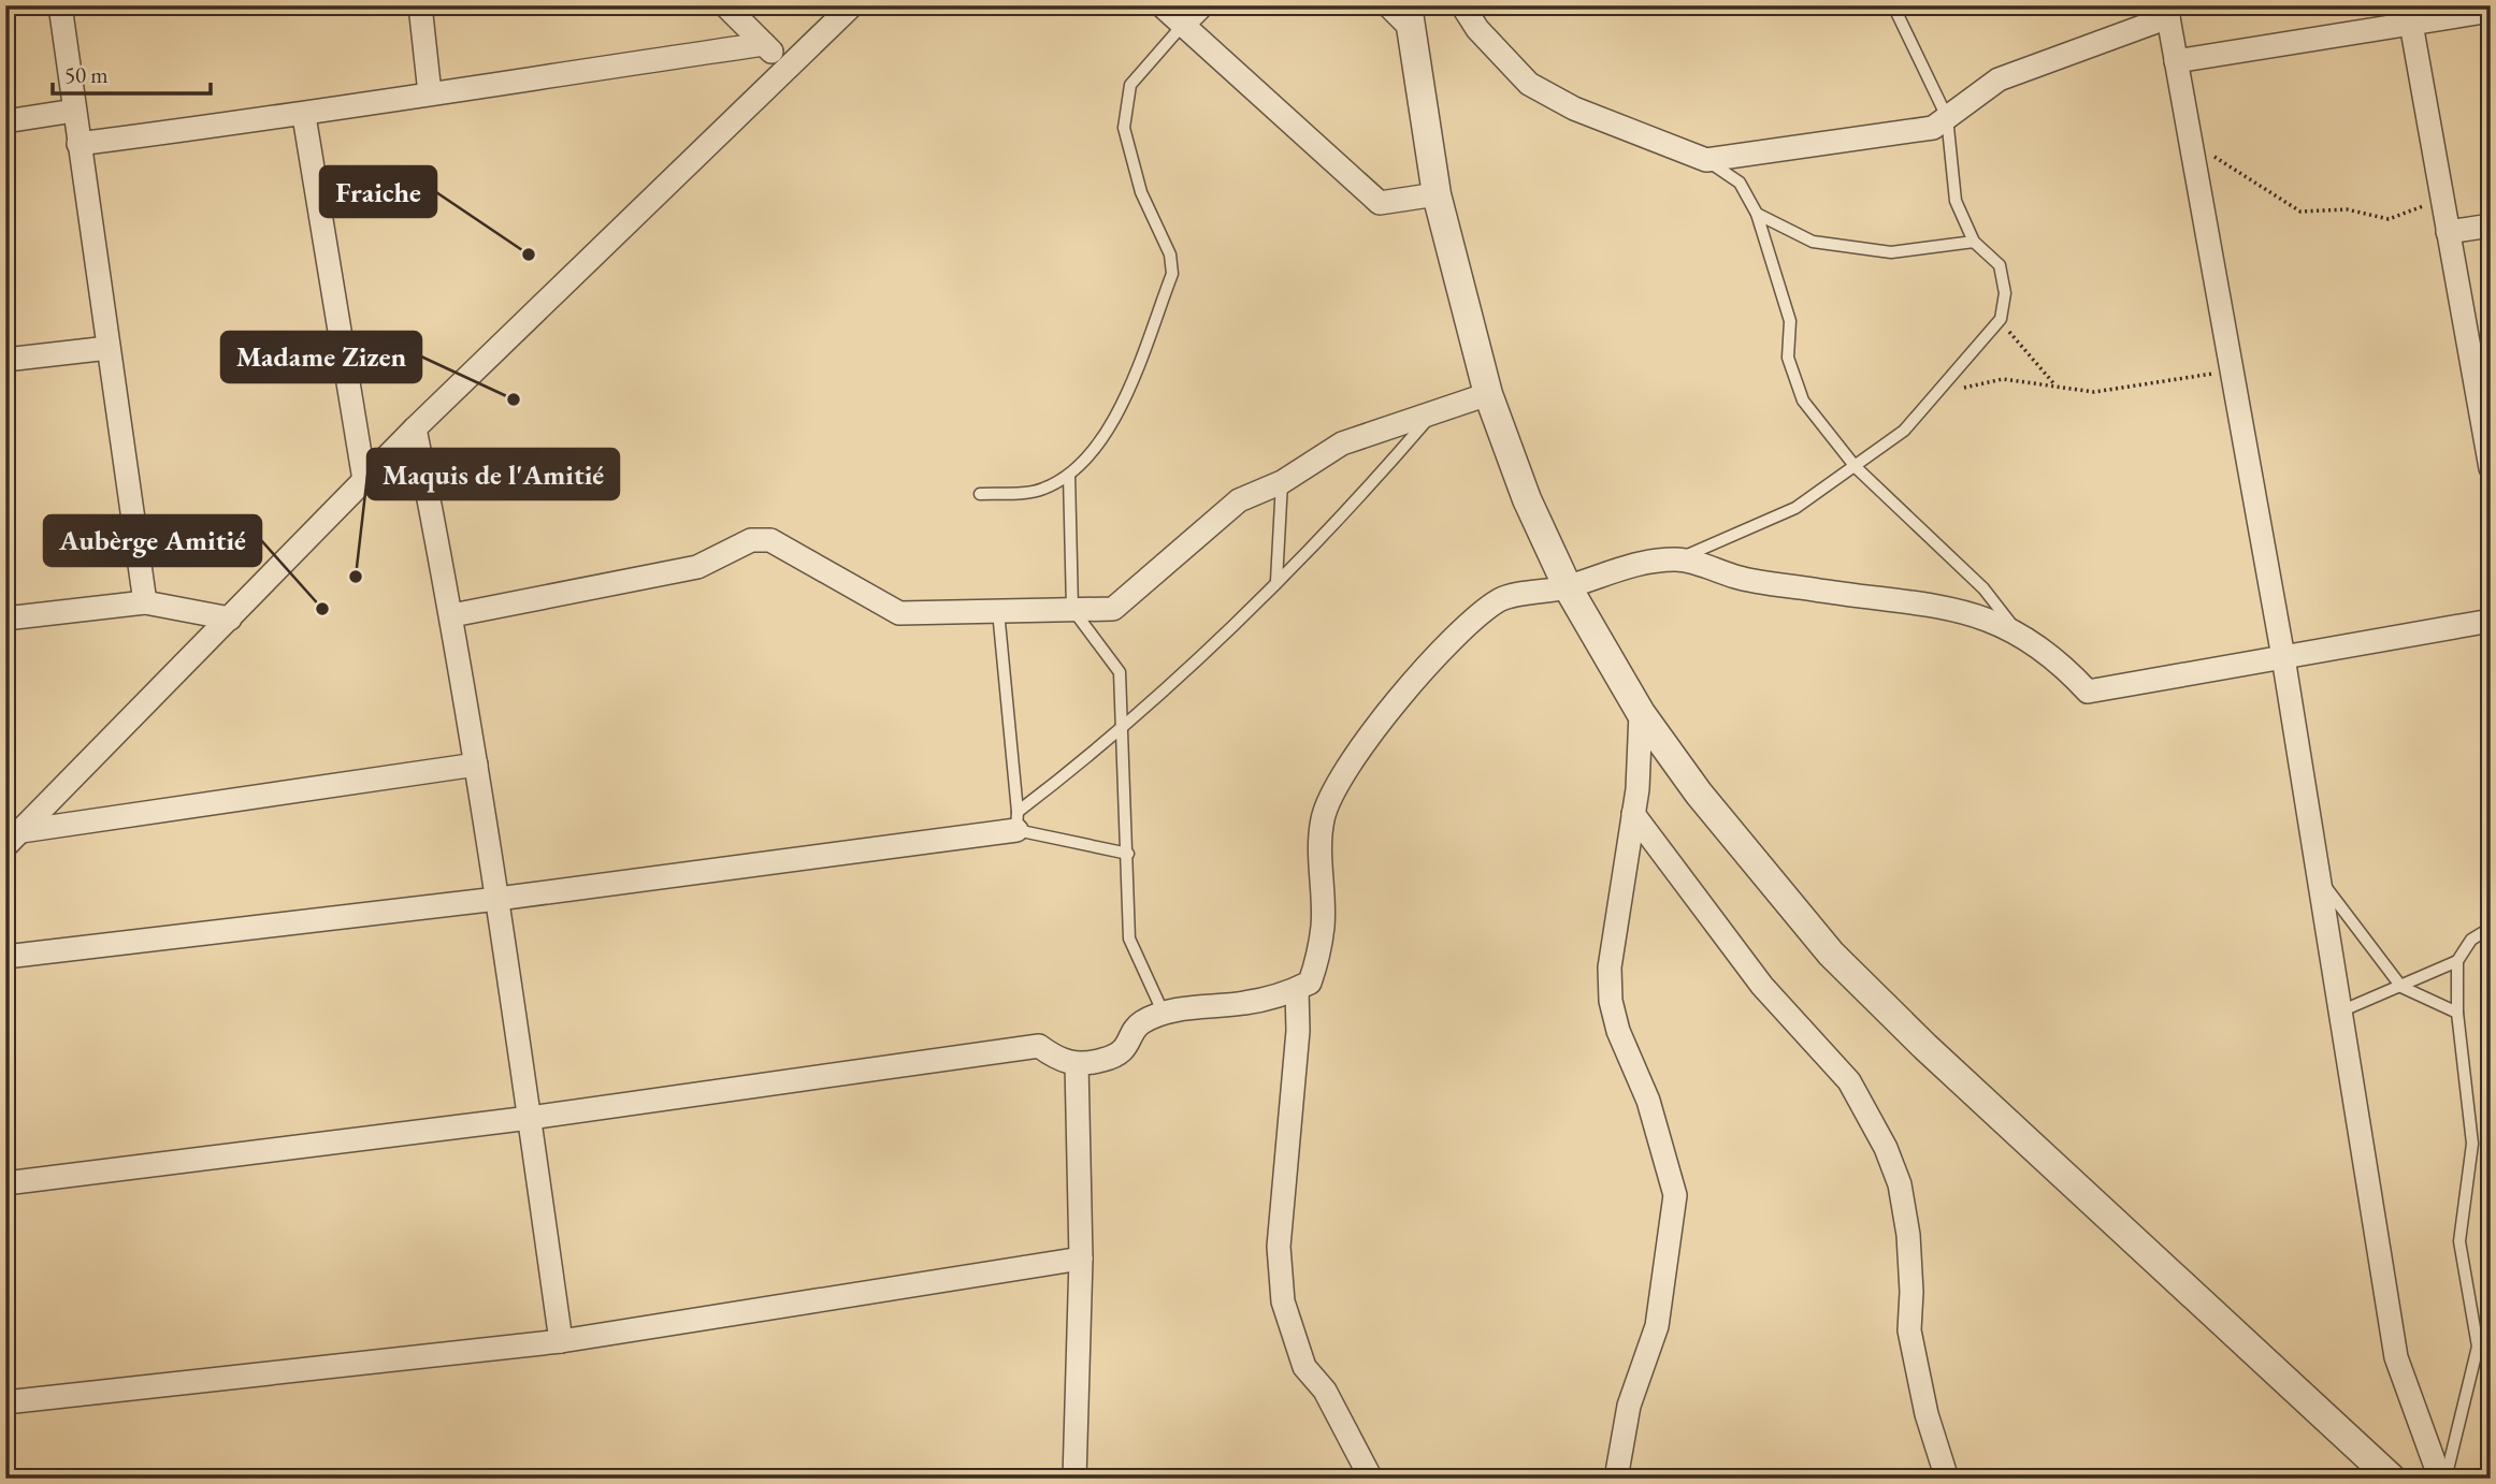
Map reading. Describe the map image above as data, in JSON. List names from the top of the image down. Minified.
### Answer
{"places":["Fraiche","Madame Zizen","Maquis de l'Amitié","Aubèrge Amitié"],"scale_bar":"50 m"}
